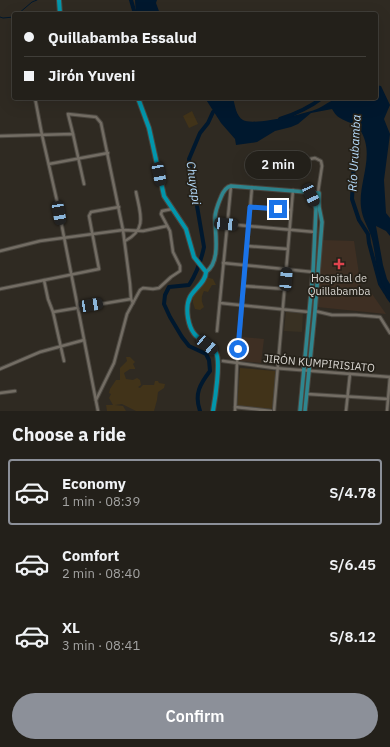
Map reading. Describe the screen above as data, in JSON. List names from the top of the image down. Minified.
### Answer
{"streets":{"street":["JIRÓN KUMPIRISIATO"]},"water":["Río Urubamba","Chuyapi"],"places":{"health":["Hospital de Quillabamba"]},"page":{"banner":["Quillabamba Essalud","Jirón Yuveni"],"bubble":"2 min","heading":"Choose a ride","list":[{"name":"Economy","note":"1 min · 08:39","value":"S/4.78"},{"name":"Comfort","note":"2 min · 08:40","value":"S/6.45"},{"name":"XL","note":"3 min · 08:41","value":"S/8.12"}],"buttons":"Confirm"}}
